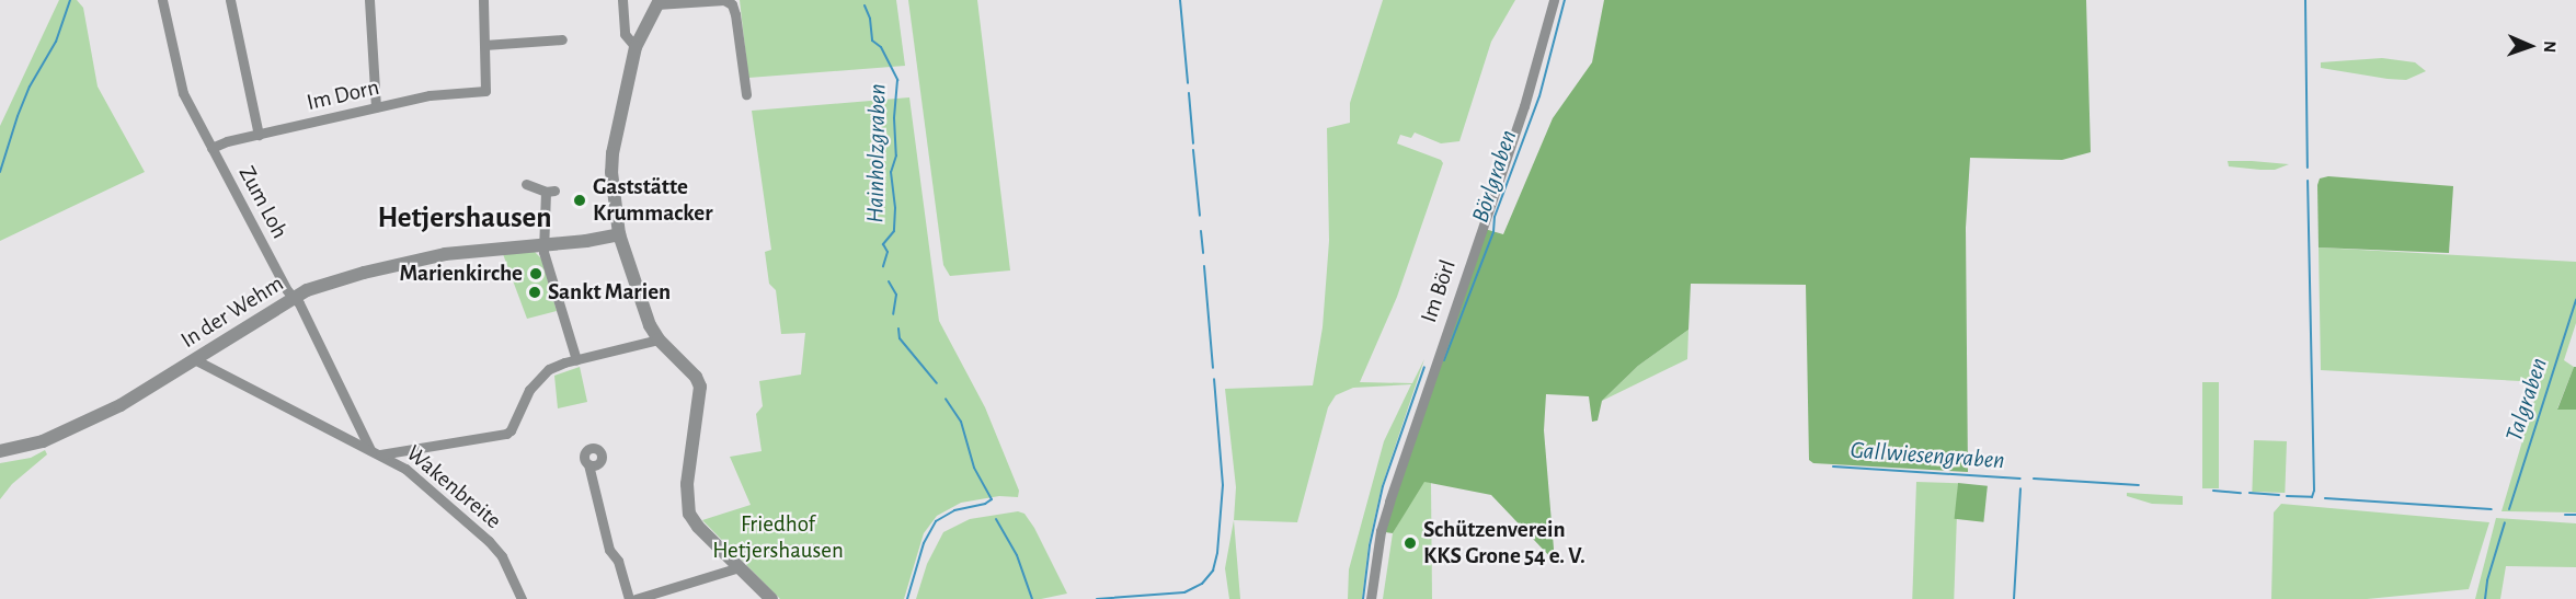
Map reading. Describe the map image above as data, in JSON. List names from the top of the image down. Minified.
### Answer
{"streets":{"street":["Im Dorn","Zum Loh","Im Börl","In der Wehm","Wakenbreite"]},"crossings":[["Im Dorn","Zum Loh"],["Zum Loh","In der Wehm"],["Zum Loh","Wakenbreite"],["In der Wehm","Wakenbreite"]],"districts":["Hetjershausen"],"water":["Hainholzgraben","Börlgraben","Talgraben","Gallwiesengraben"],"parks":["Friedhof Hetjershausen"],"places":["Gaststätte Krummacker","Marienkirche","Sankt Marien","Schützenverein KKS Grone 54 e. V."],"north":"right"}
